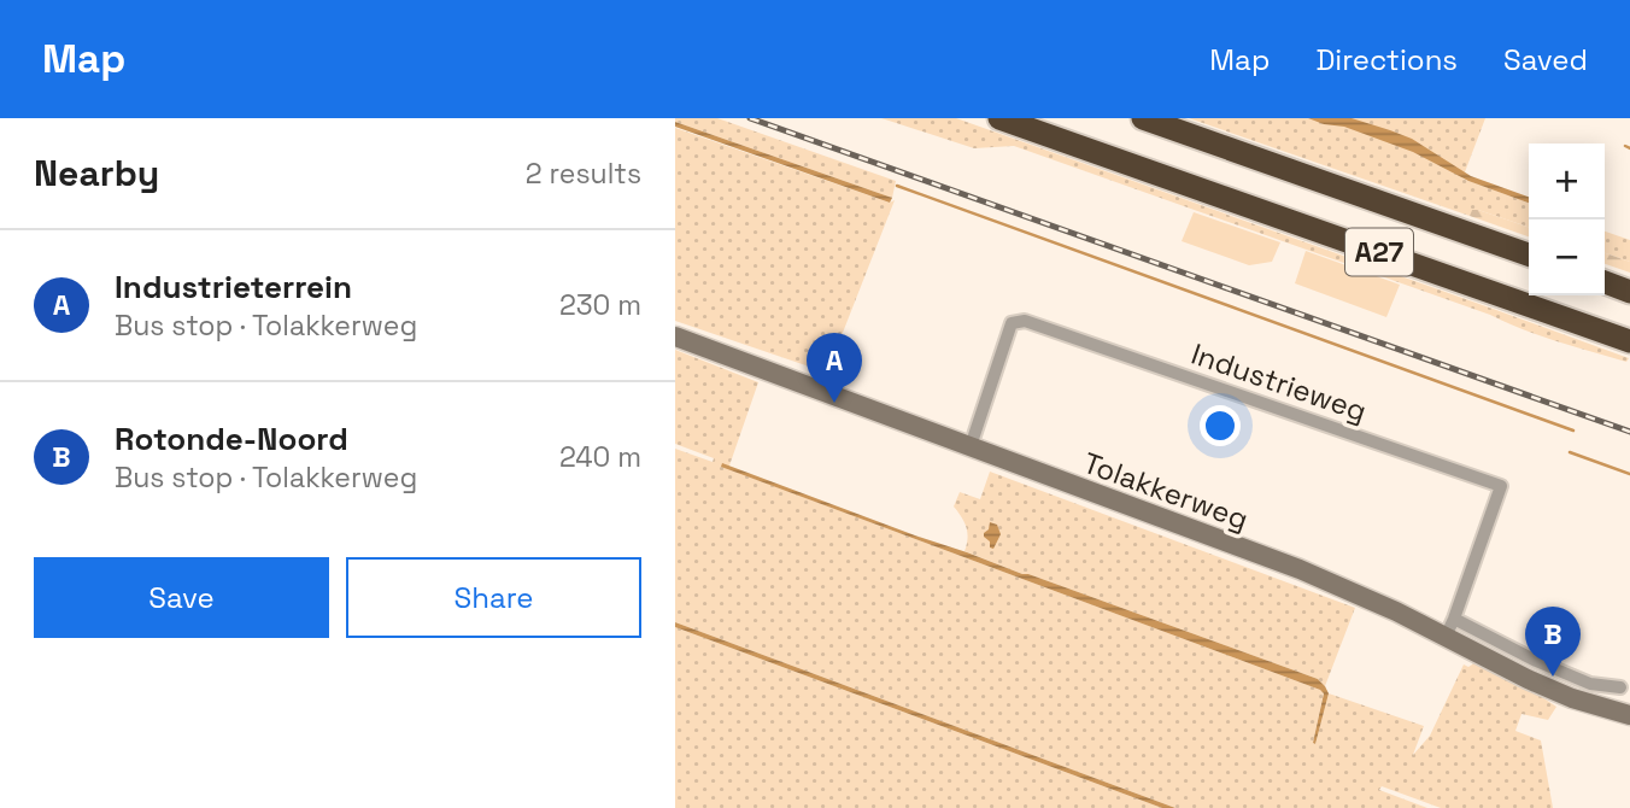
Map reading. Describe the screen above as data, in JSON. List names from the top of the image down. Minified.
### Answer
{"streets":{"highway":["A27"],"main road":["Tolakkerweg"],"street":["Industrieweg"]},"crossings":[["Industrieweg","Tolakkerweg"]],"page":{"header":"Map","nav":["Map","Directions","Saved"],"heading":["Nearby","2 results"],"map_buttons":["+","−"],"list":[{"mark":"A","name":"Industrieterrein","note":"Bus stop · Tolakkerweg","value":"230 m"},{"mark":"B","name":"Rotonde-Noord","note":"Bus stop · Tolakkerweg","value":"240 m"}],"pins":["A","B"],"buttons":["Save","Share"]}}
